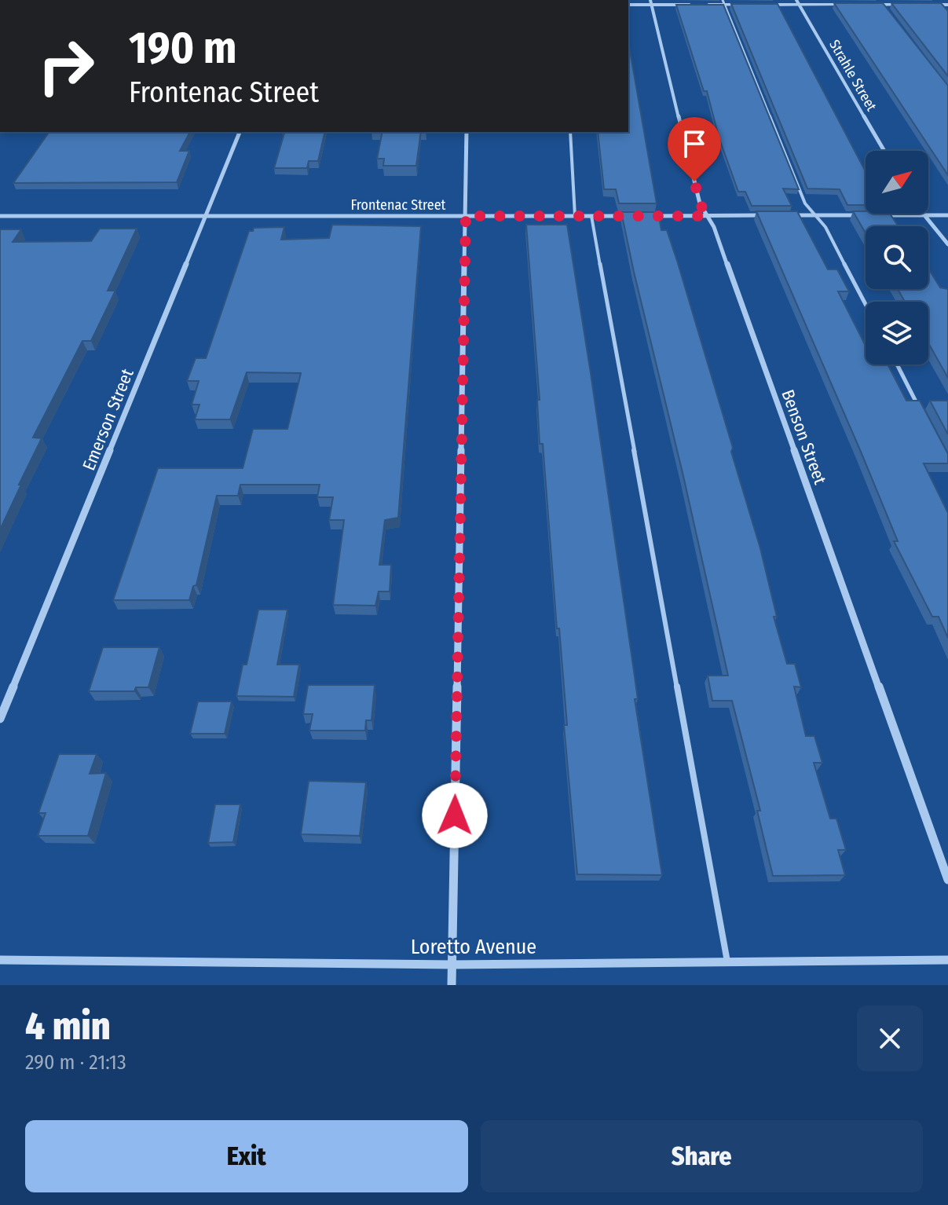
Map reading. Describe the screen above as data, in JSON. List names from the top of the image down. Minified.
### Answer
{"streets":{"street":["Strahle Street","Frontenac Street","Emerson Street","Benson Street","Loretto Avenue"]},"crossings":[["Frontenac Street","Emerson Street"]],"north":"top right","page":{"turn":["190 m","Frontenac Street"],"heading":["4 min","290 m · 21:13"],"buttons":["Exit","Share"]}}
